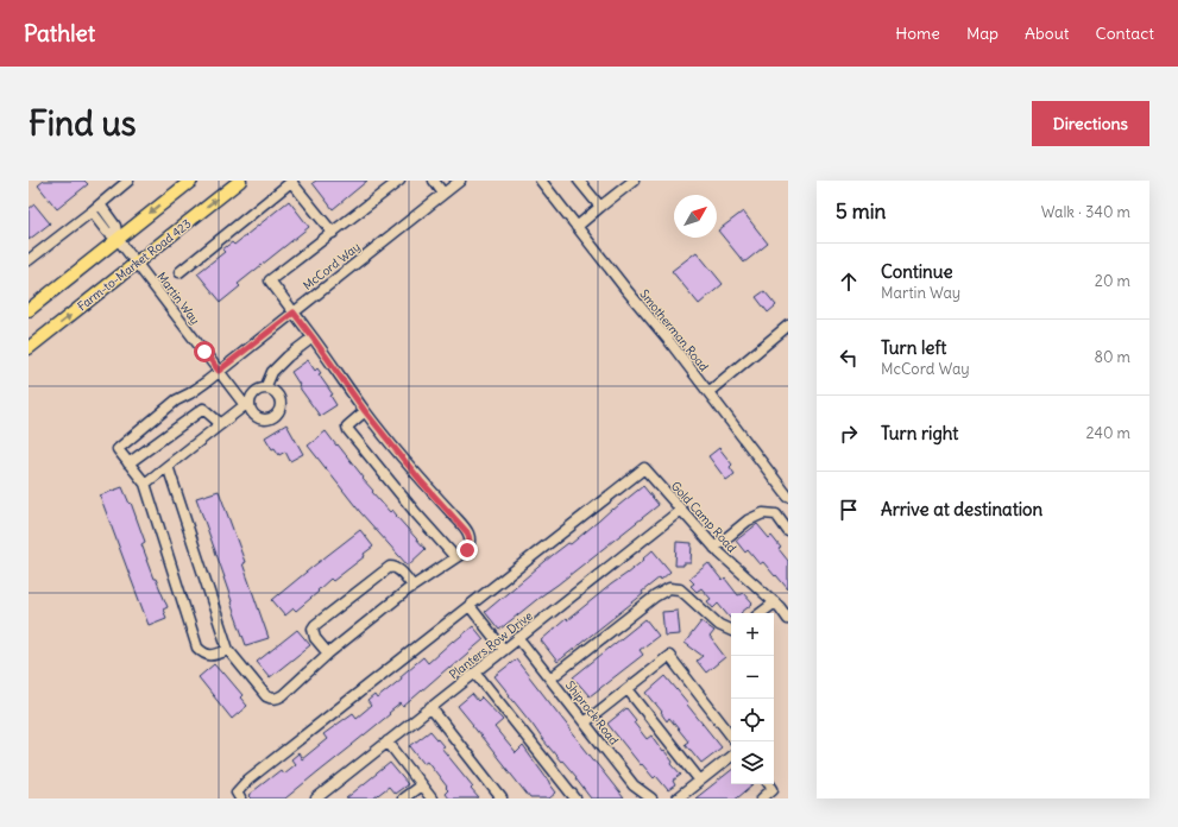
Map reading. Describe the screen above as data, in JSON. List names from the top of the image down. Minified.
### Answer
{"streets":{"main road":["Farm-to-Market Road 423"],"street":["McCord Way","Martin Way","Smotherman Road","Gold Camp Road","Planters Row Drive","Shiprock Road"]},"crossings":[["Farm-to-Market Road 423","Martin Way"],["McCord Way","Martin Way"],["Gold Camp Road","Planters Row Drive"],["Planters Row Drive","Shiprock Road"]],"north":"top right","page":{"header":"Pathlet","nav":["Home","Map","About","Contact"],"buttons":"Directions","title":"Find us","heading":["5 min","Walk · 340 m"],"list":[["Continue","Martin Way","20 m"],["Turn left","McCord Way","80 m"],["Turn right","240 m"],"Arrive at destination"],"map_buttons":["+","−"]}}
